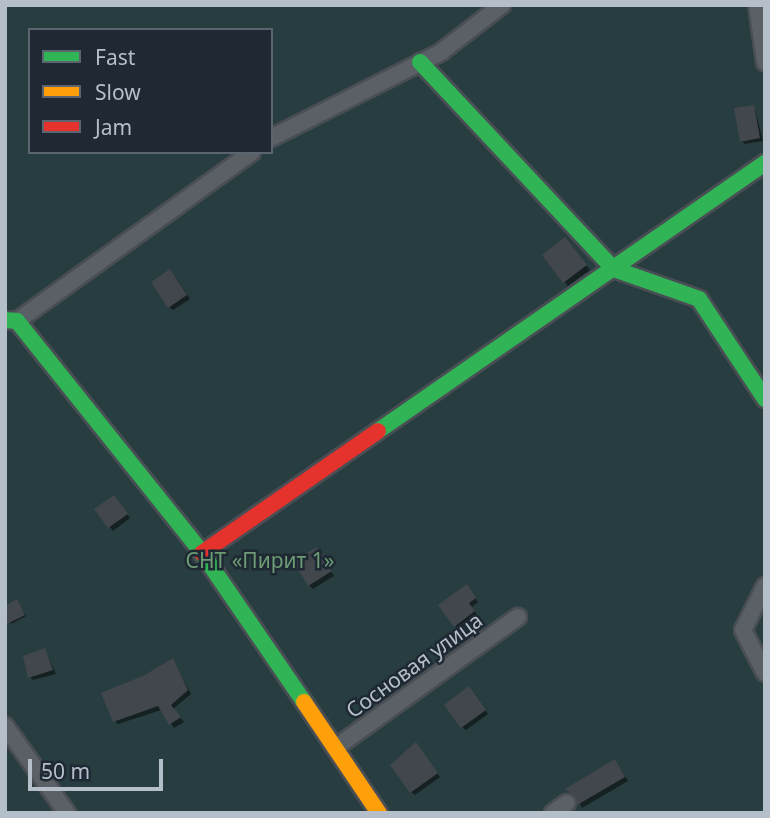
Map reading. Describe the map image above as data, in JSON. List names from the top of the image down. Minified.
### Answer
{"streets":{"street":["Сосновая улица"]},"parks":["СНТ «Пирит 1»"],"legend":["Fast","Slow","Jam"],"scale_bar":"50 m"}
